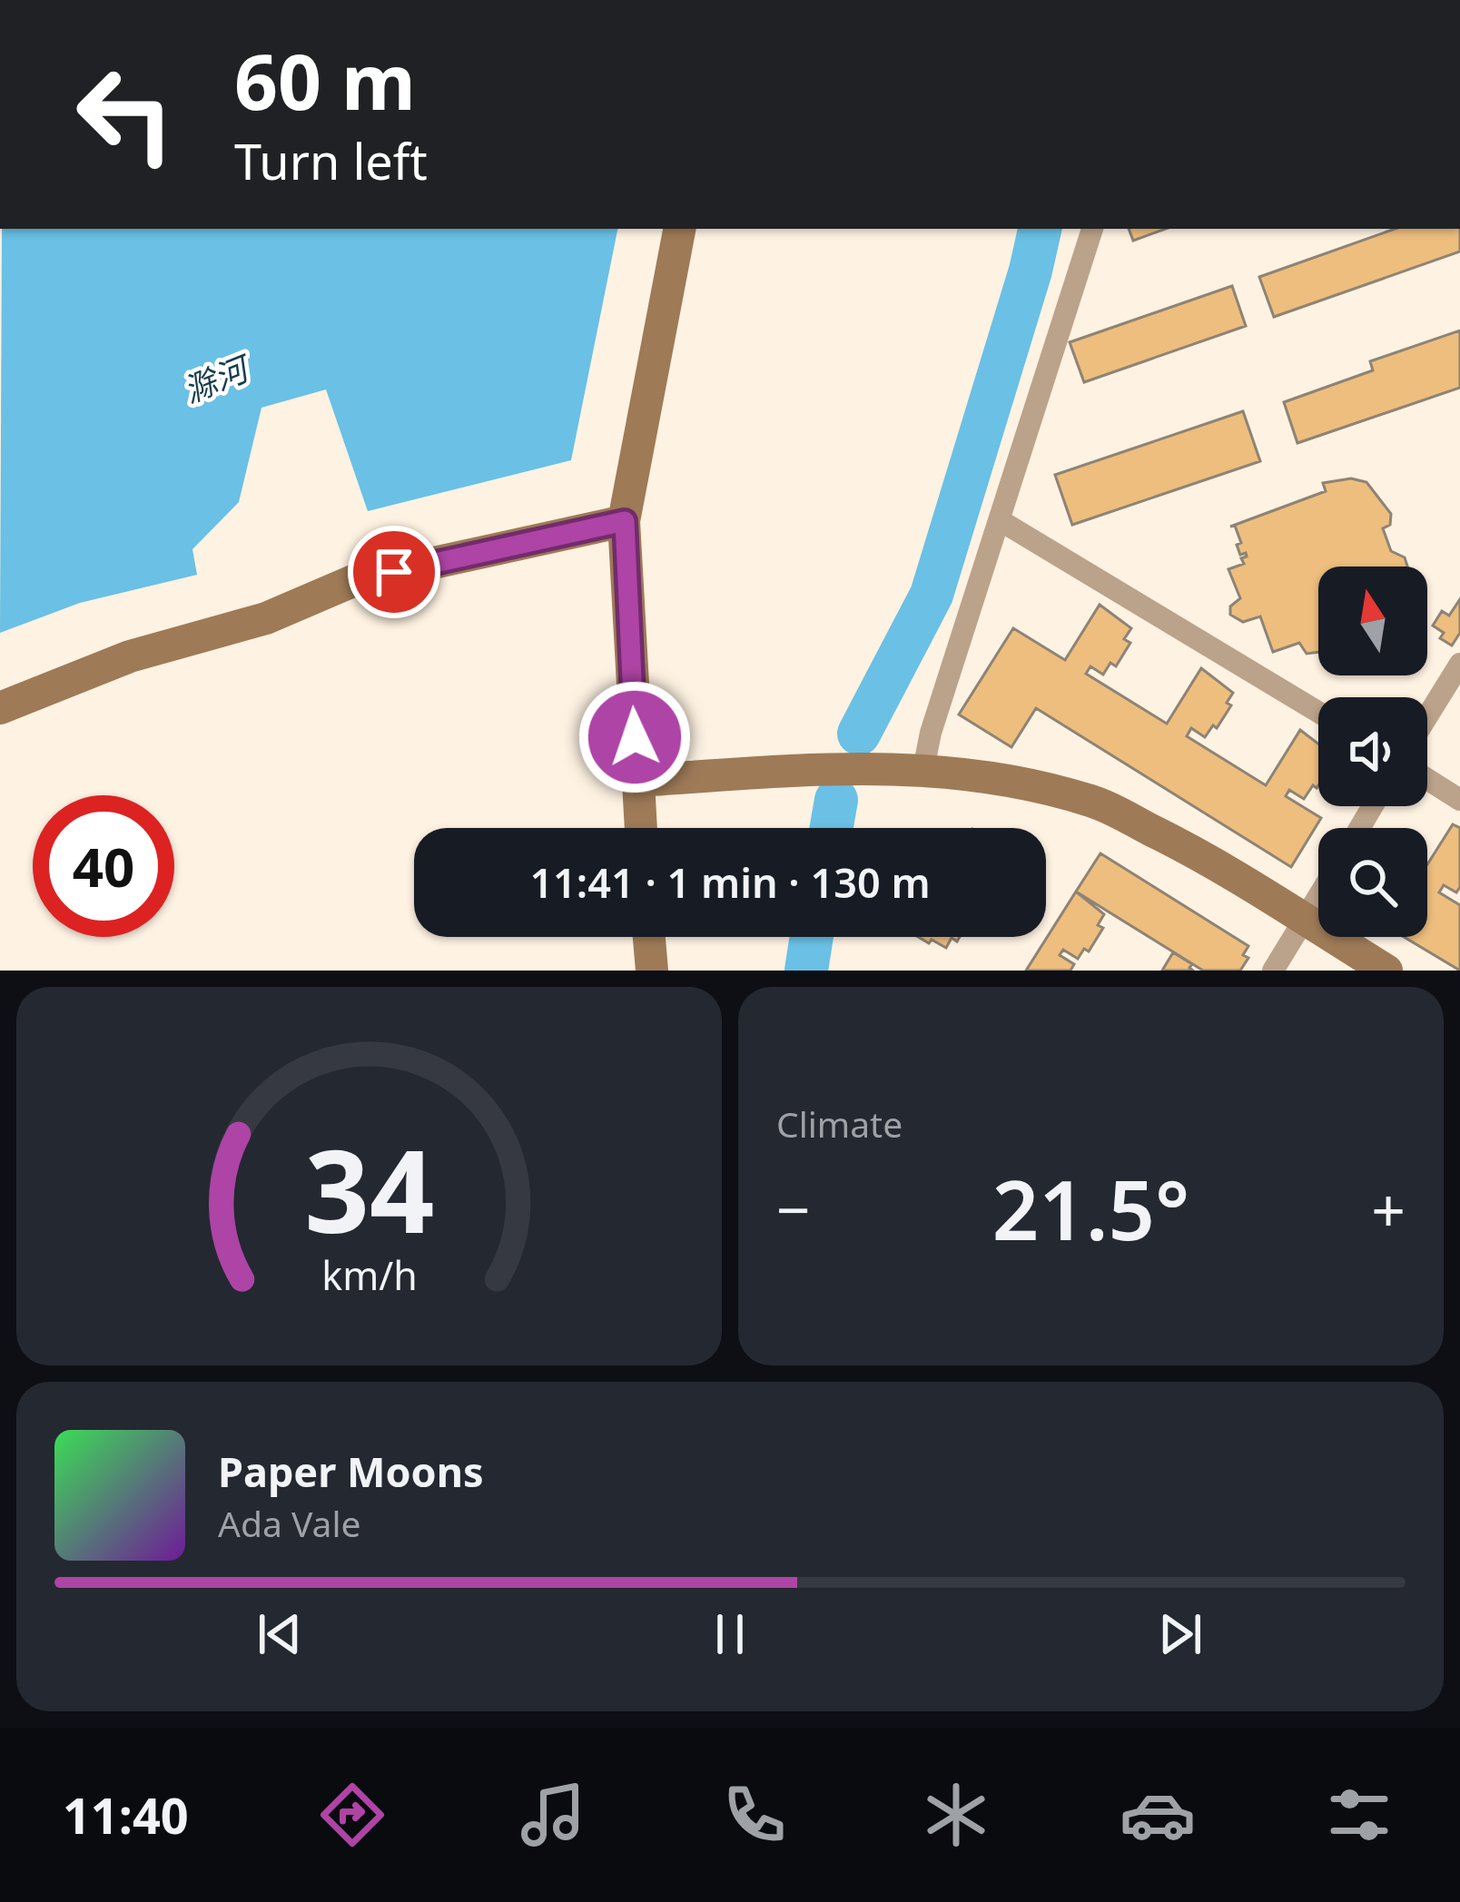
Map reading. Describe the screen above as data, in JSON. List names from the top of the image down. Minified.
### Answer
{"water":["滁河"],"north":"top","page":{"turn":["60 m","Turn left"],"limit":"40","trip":"11:41 · 1 min · 130 m","tile":"Climate","heat":["−","21.5°","+"],"song":["Paper Moons","Ada Vale"],"tabs":"11:40","gauge":["34","km/h"]}}
